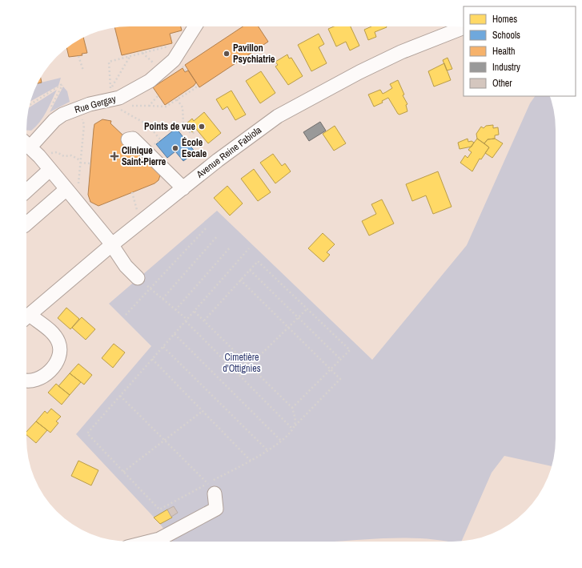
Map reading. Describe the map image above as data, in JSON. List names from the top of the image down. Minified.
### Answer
{"streets":{"street":["Rue Gergay","Avenue Reine Fabiola"]},"parks":["Cimetière d'Ottignies"],"places":{"other":["Pavillon Psychiatrie","Points de vue","École Escale"],"health":["Clinique Saint-Pierre"]},"legend":["Homes","Schools","Health","Industry","Other"]}
